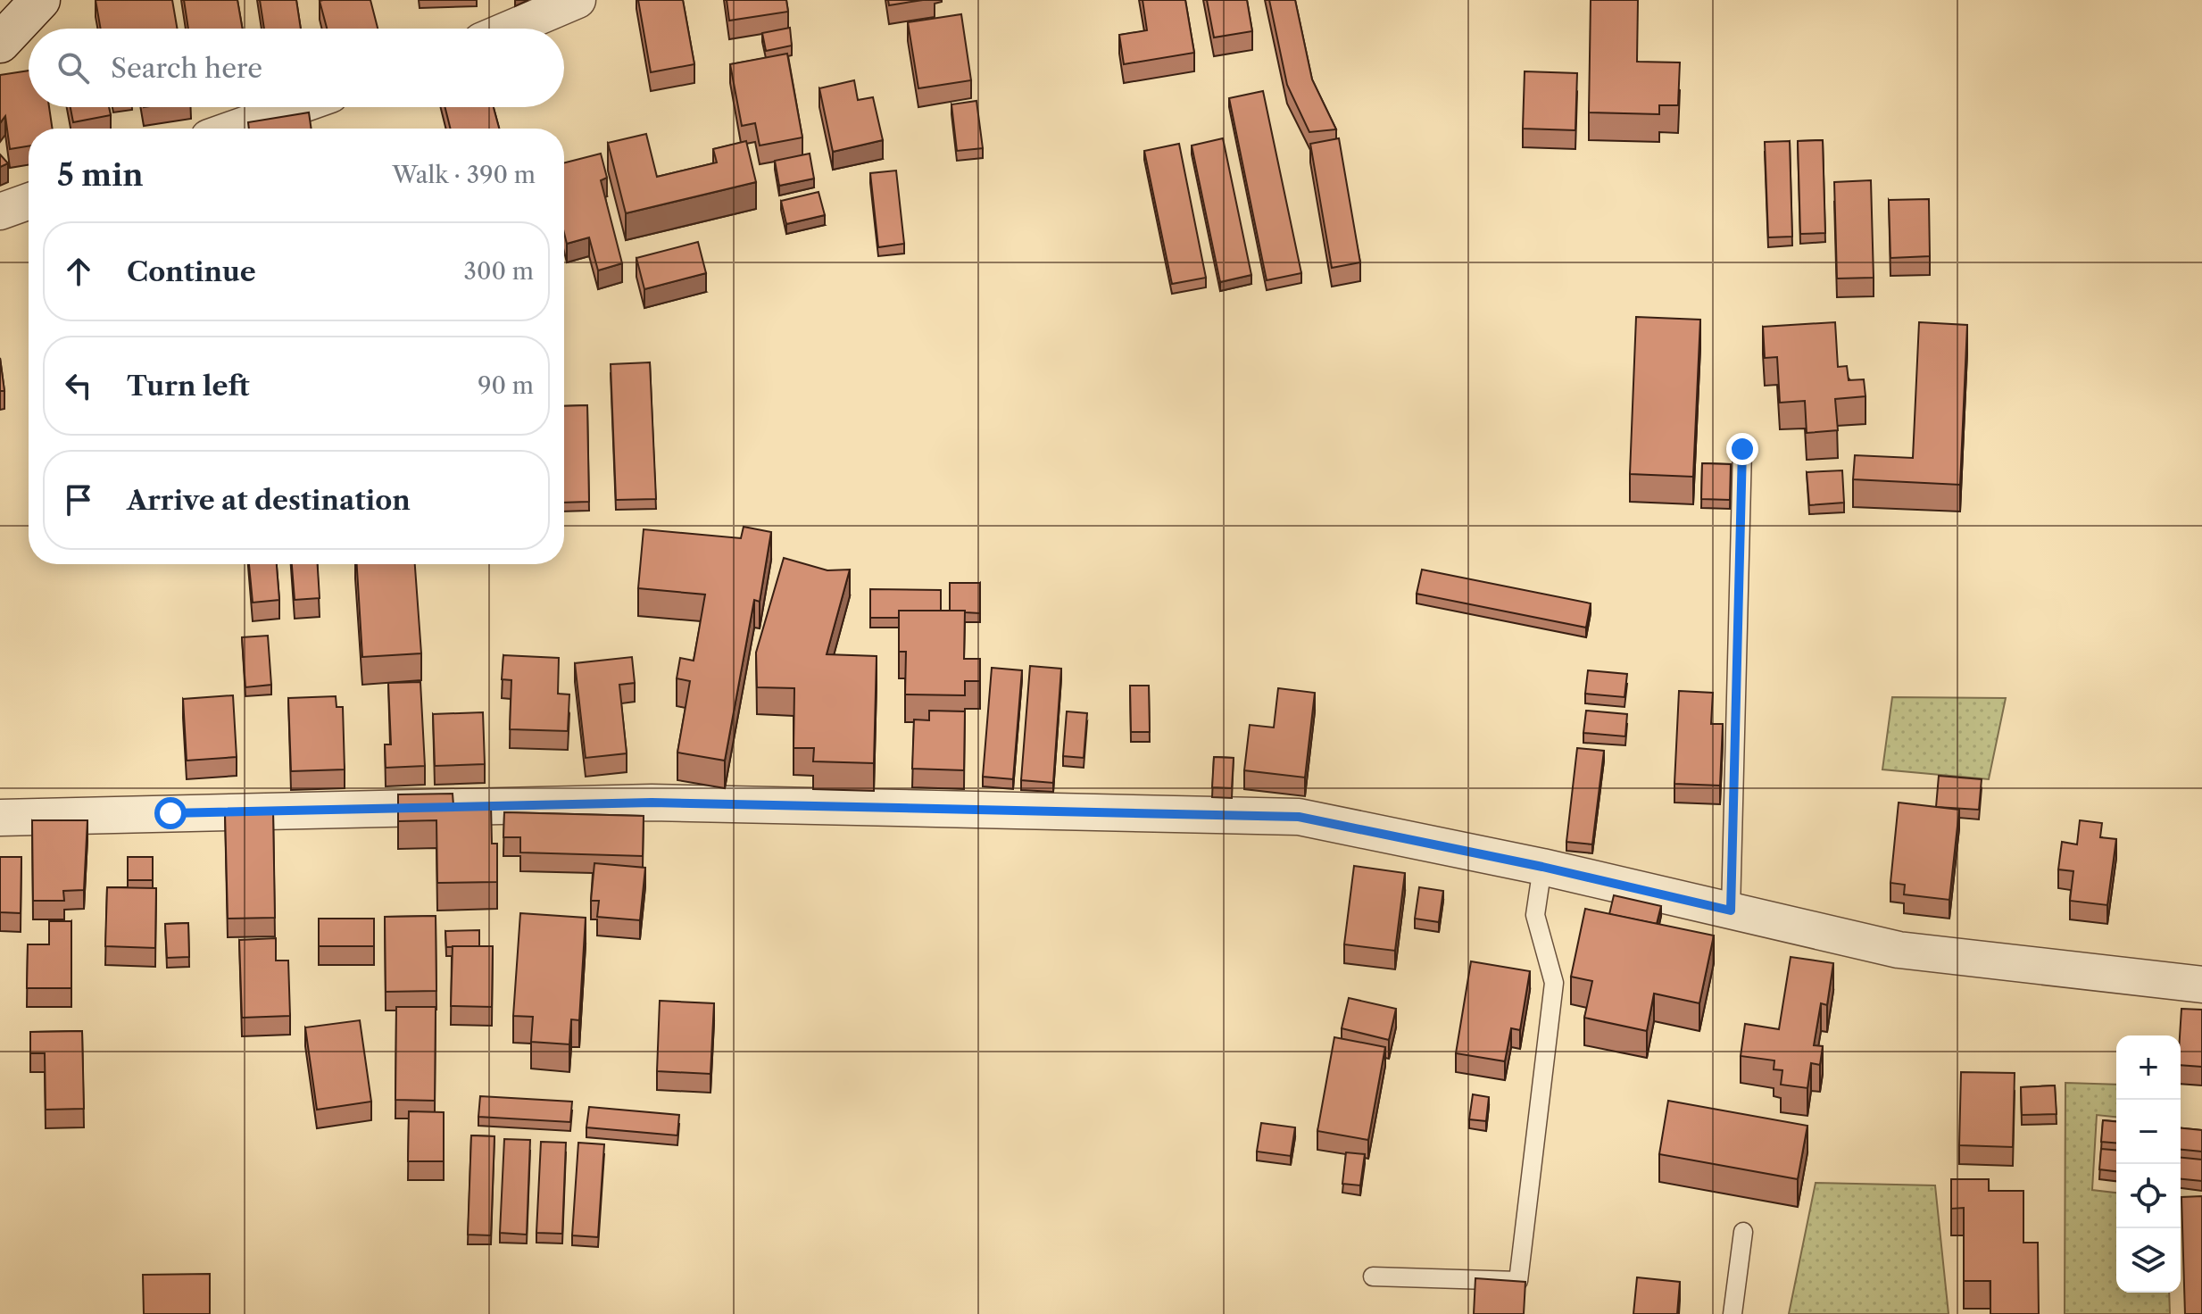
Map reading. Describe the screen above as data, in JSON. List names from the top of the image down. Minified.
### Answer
{"page":{"search":"Search here","heading":["5 min","Walk · 390 m"],"list":[["Continue","300 m"],["Turn left","90 m"],"Arrive at destination"],"map_buttons":["+","−"]}}
